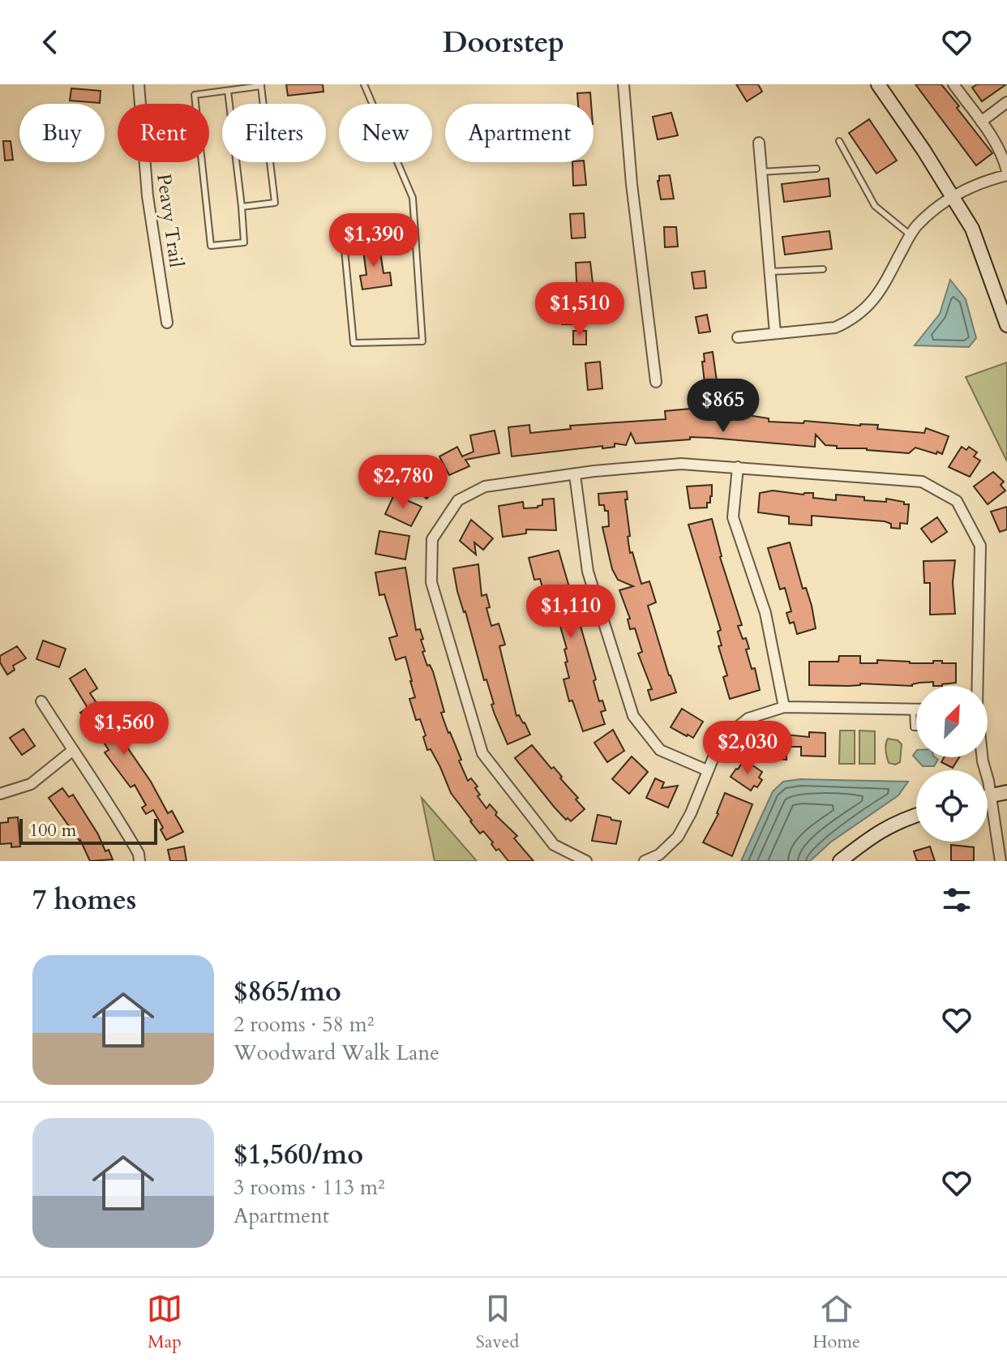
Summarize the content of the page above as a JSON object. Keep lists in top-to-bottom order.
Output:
{
  "streets": {
    "street": ["Peavy Trail"]
  },
  "scale_bar": "100 m",
  "north": "top right",
  "page": {
    "header": "Doorstep",
    "chip": [
      "Buy",
      "Rent",
      "Filters",
      "New",
      "Apartment"
    ],
    "price": [
      "$1,390",
      "$1,510",
      "$865",
      "$2,780",
      "$1,110",
      "$1,560",
      "$2,030"
    ],
    "scale": "100 m",
    "heading": "7 homes",
    "list": [
      {
        "name": "$865/mo",
        "note": "2 rooms · 58 m² · Woodward Walk Lane"
      },
      {
        "name": "$1,560/mo",
        "note": "3 rooms · 113 m² · Apartment"
      }
    ],
    "tabs": ["Map", "Saved", "Home"]
  }
}
